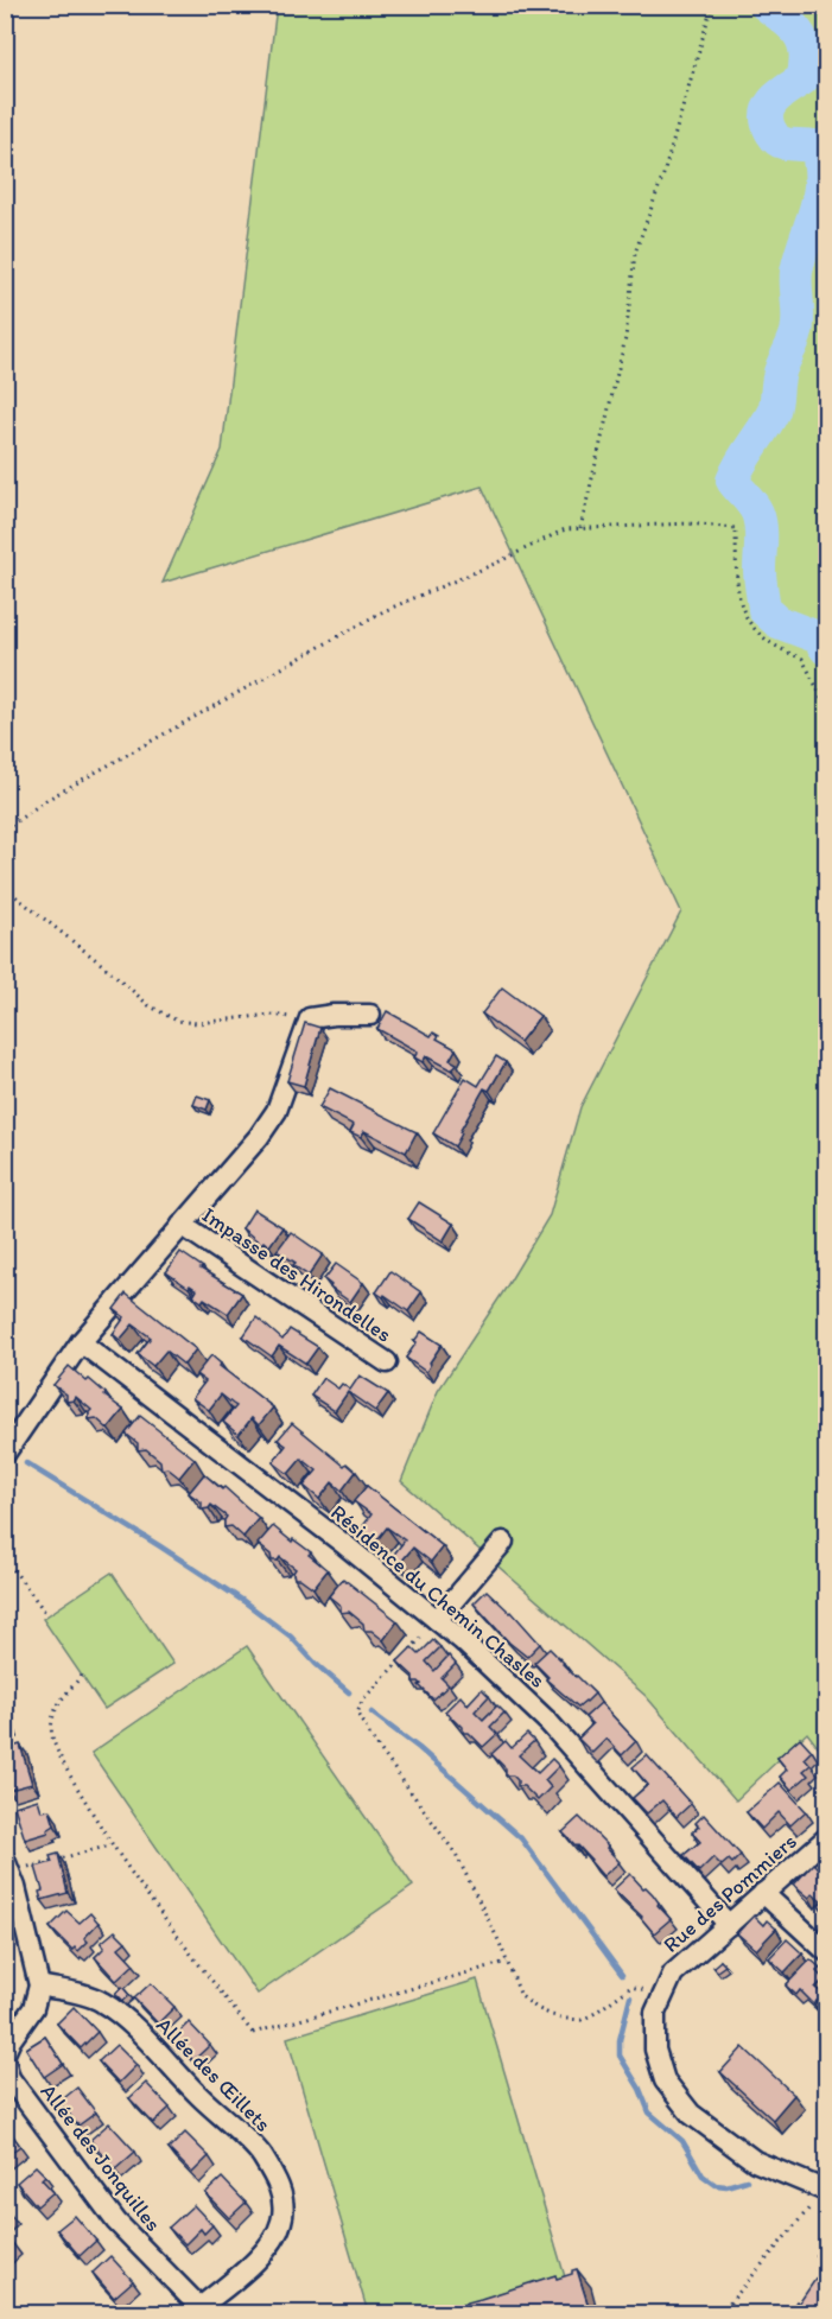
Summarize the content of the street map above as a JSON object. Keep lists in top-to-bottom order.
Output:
{
  "streets": {
    "street": [
      "Impasse des Hirondelles",
      "Résidence du Chemin Chasles",
      "Rue des Pommiers",
      "Allée des Œillets",
      "Allée des Jonquilles"
    ]
  },
  "crossings": [
    ["Résidence du Chemin Chasles", "Rue des Pommiers"],
    ["Allée des Œillets", "Allée des Jonquilles"]
  ]
}
